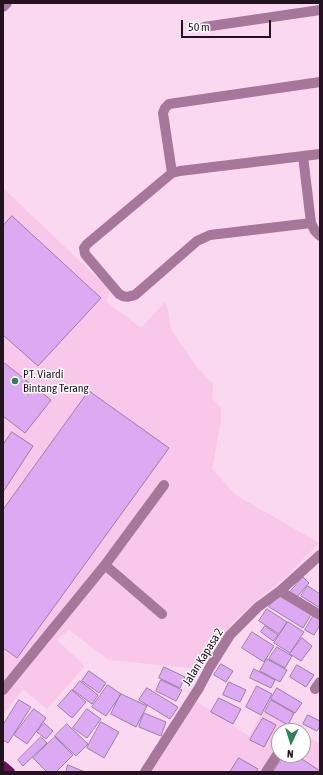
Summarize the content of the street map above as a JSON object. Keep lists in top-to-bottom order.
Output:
{
  "streets": {
    "street": ["Jalan Kapasa 2"]
  },
  "places": ["PT. Viardi Bintang Terang"],
  "scale_bar": "50 m",
  "north": "bottom"
}
